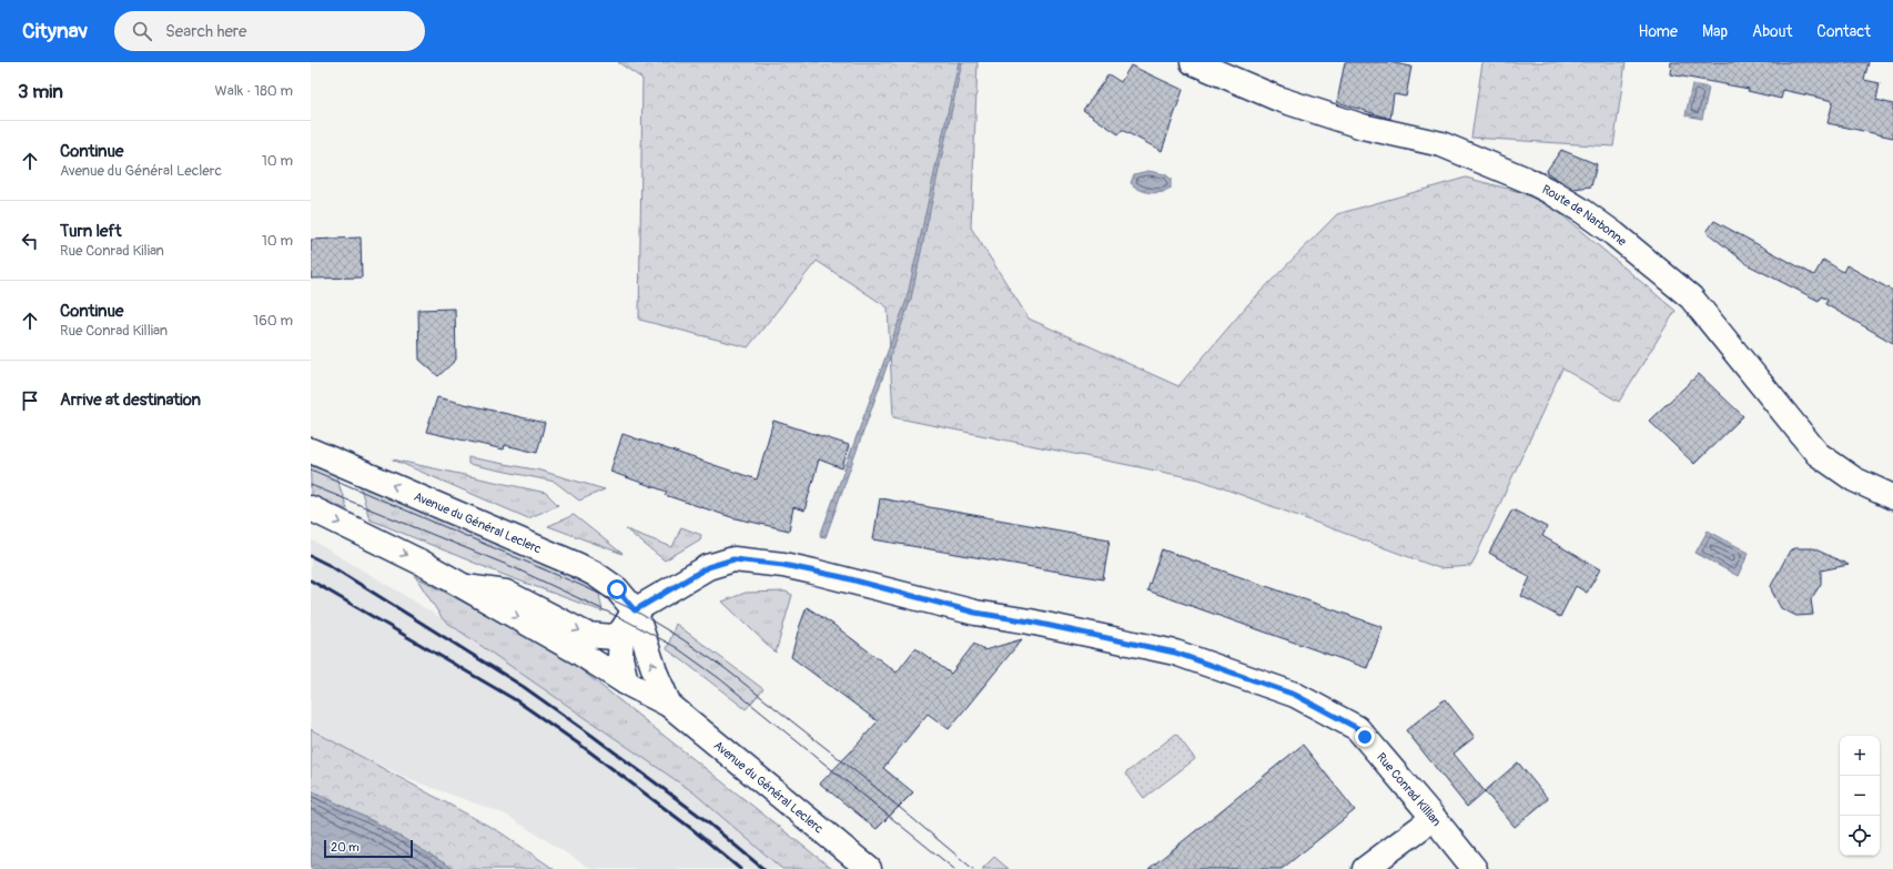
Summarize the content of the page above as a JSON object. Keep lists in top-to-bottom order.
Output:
{
  "streets": {
    "street": ["Route de Narbonne", "Avenue du Général Leclerc", "Rue Conrad Killian"]
  },
  "crossings": [
    ["Avenue du Général Leclerc", "Rue Conrad Killian"]
  ],
  "scale_bar": "20 m",
  "page": {
    "header": "Citynav",
    "search": "Search here",
    "nav": [
      "Home",
      "Map",
      "About",
      "Contact"
    ],
    "heading": ["3 min", "Walk · 180 m"],
    "list": [
      ["Continue", "Avenue du Général Leclerc", "10 m"],
      ["Turn left", "Rue Conrad Kilian", "10 m"],
      ["Continue", "Rue Conrad Killian", "160 m"],
      "Arrive at destination"
    ],
    "map_buttons": ["+", "−"],
    "scale": "20 m"
  }
}
